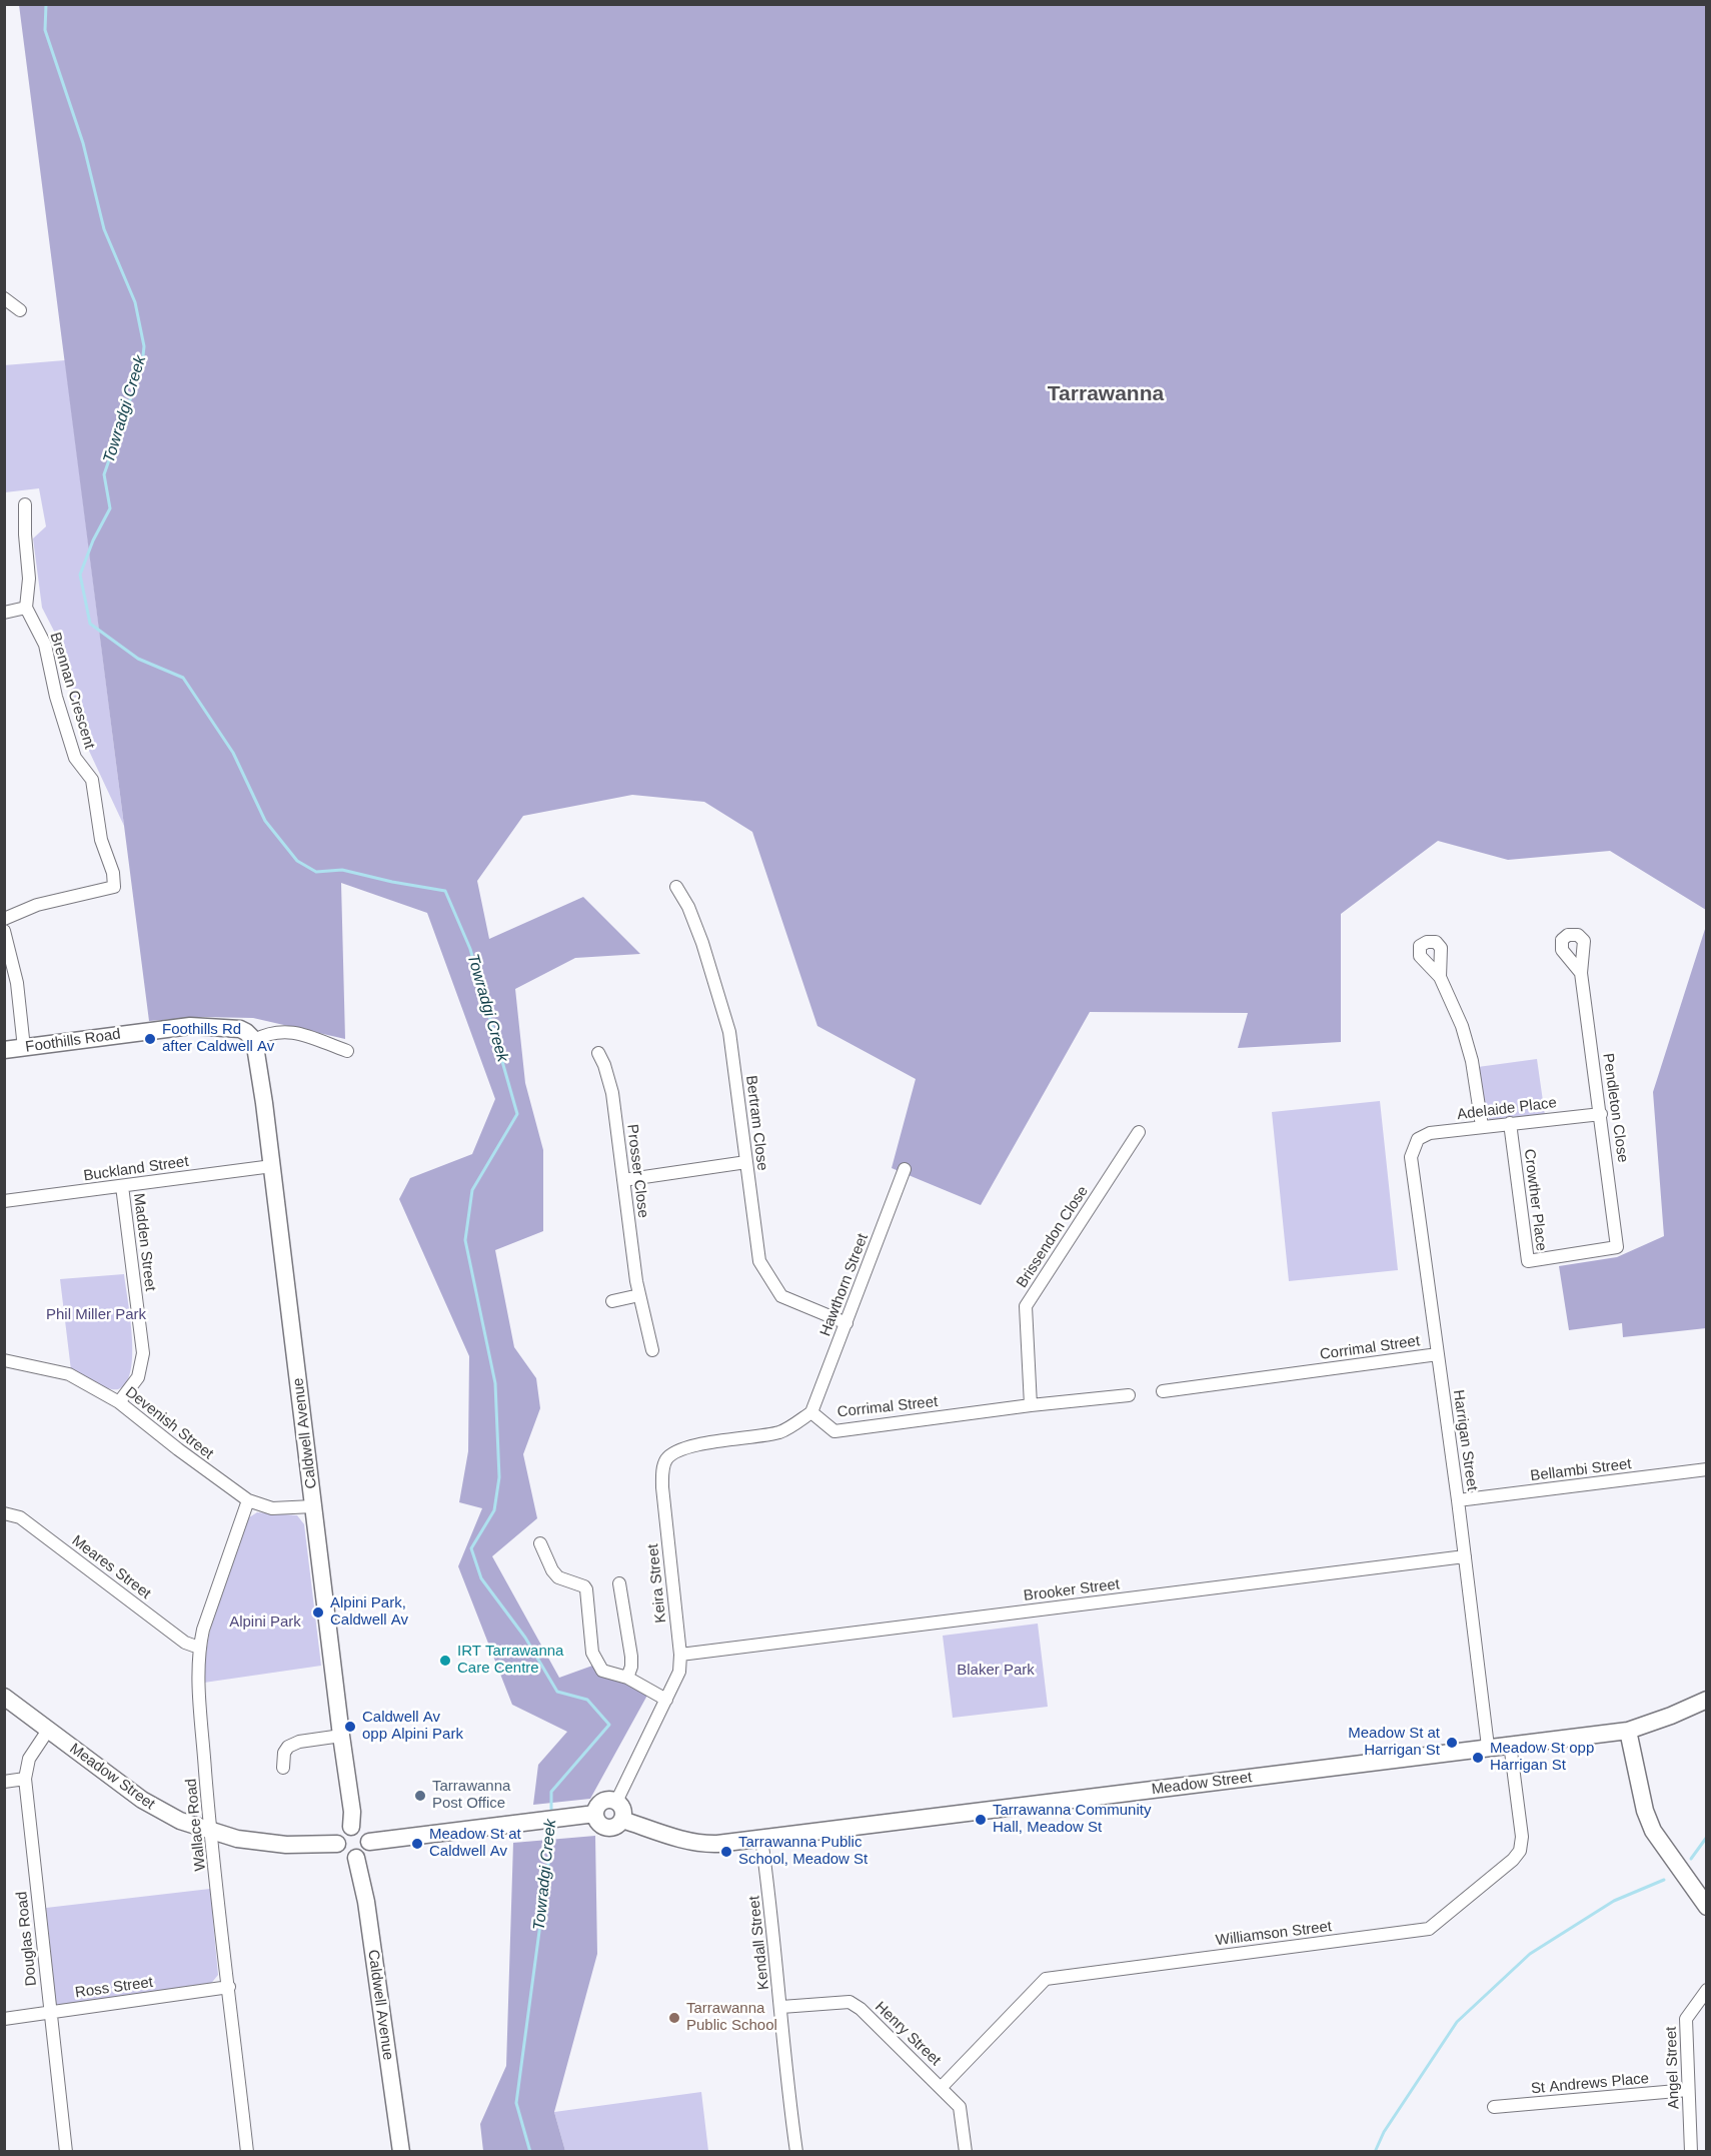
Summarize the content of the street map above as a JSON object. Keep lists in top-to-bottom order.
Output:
{
  "streets": {
    "main road": ["Foothills Road", "Caldwell Avenue", "Meadow Street"],
    "street": [
      "Brennan Crescent",
      "Pendleton Close",
      "Adelaide Place",
      "Bertram Close",
      "Buckland Street",
      "Prosser Close",
      "Crowther Place",
      "Brissendon Close",
      "Madden Street",
      "Hawthorn Street",
      "Corrimal Street",
      "Devenish Street",
      "Harrigan Street",
      "Bellambi Street",
      "Meares Street",
      "Keira Street",
      "Brooker Street",
      "Wallace Road",
      "Williamson Street",
      "Douglas Road",
      "Kendall Street",
      "Ross Street",
      "Henry Street",
      "Angel Street",
      "St Andrews Place"
    ]
  },
  "crossings": [
    ["Foothills Road", "Caldwell Avenue"],
    ["Pendleton Close", "Adelaide Place"],
    ["Pendleton Close", "Crowther Place"],
    ["Adelaide Place", "Crowther Place"],
    ["Adelaide Place", "Harrigan Street"],
    ["Bertram Close", "Hawthorn Street"],
    ["Buckland Street", "Madden Street"],
    ["Buckland Street", "Caldwell Avenue"],
    ["Brissendon Close", "Corrimal Street"],
    ["Madden Street", "Devenish Street"],
    ["Hawthorn Street", "Corrimal Street"],
    ["Hawthorn Street", "Keira Street"],
    ["Corrimal Street", "Harrigan Street"],
    ["Corrimal Street", "Keira Street"],
    ["Devenish Street", "Caldwell Avenue"],
    ["Devenish Street", "Wallace Road"],
    ["Caldwell Avenue", "Meadow Street"],
    ["Harrigan Street", "Bellambi Street"],
    ["Harrigan Street", "Brooker Street"],
    ["Harrigan Street", "Meadow Street"],
    ["Meares Street", "Wallace Road"],
    ["Keira Street", "Brooker Street"],
    ["Keira Street", "Meadow Street"],
    ["Meadow Street", "Wallace Road"],
    ["Meadow Street", "Williamson Street"],
    ["Meadow Street", "Douglas Road"],
    ["Meadow Street", "Kendall Street"],
    ["Wallace Road", "Ross Street"],
    ["Williamson Street", "Henry Street"],
    ["Douglas Road", "Ross Street"],
    ["Kendall Street", "Henry Street"],
    ["Angel Street", "St Andrews Place"]
  ],
  "districts": ["Tarrawanna"],
  "water": ["Towradgi Creek"],
  "parks": ["Phil Miller Park", "Alpini Park", "Blaker Park"],
  "places": [
    "Foothills Rd after Caldwell Av",
    "Alpini Park, Caldwell Av",
    "IRT Tarrawanna Care Centre",
    "Caldwell Av opp Alpini Park",
    "Meadow St at Harrigan St",
    "Meadow St opp Harrigan St",
    "Tarrawanna Post Office",
    "Tarrawanna Community Hall, Meadow St",
    "Meadow St at Caldwell Av",
    "Tarrawanna Public School, Meadow St",
    "Tarrawanna Public School"
  ]
}
